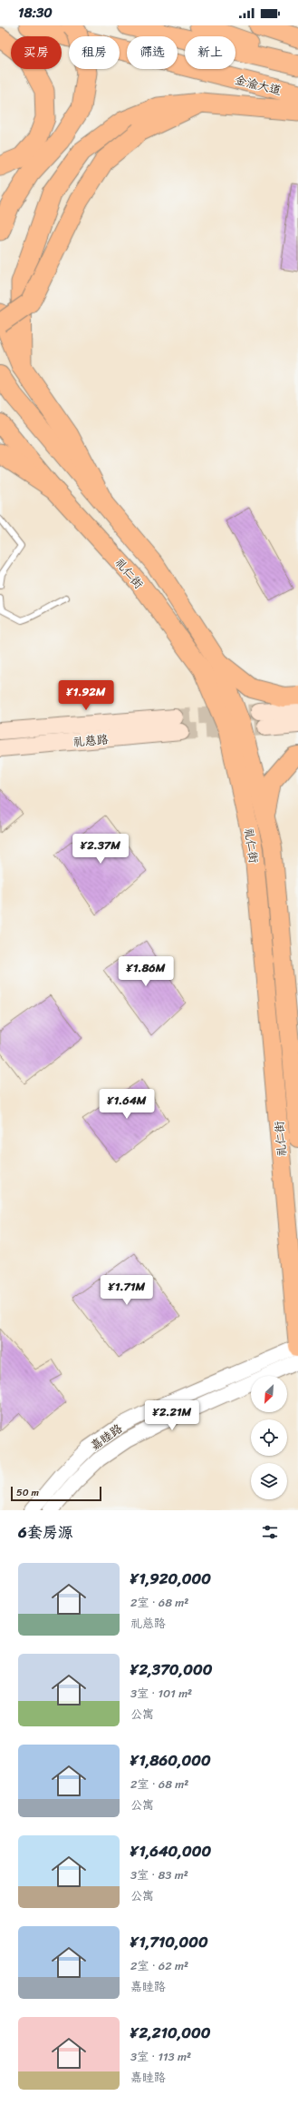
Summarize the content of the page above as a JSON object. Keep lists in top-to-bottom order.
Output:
{
  "streets": {
    "highway": ["金渝大道"],
    "main road": ["礼仁街", "礼慈路"],
    "street": ["嘉睦路"]
  },
  "crossings": [
    ["礼仁街", "嘉睦路"]
  ],
  "scale_bar": "50 m",
  "north": "bottom left",
  "page": {
    "status": "18:30",
    "chip": [
      "买房",
      "租房",
      "筛选",
      "新上"
    ],
    "price": [
      "¥1.92M",
      "¥2.37M",
      "¥1.86M",
      "¥1.64M",
      "¥1.71M",
      "¥2.21M"
    ],
    "scale": "50 m",
    "heading": "6套房源",
    "list": [
      {
        "name": "¥1,920,000",
        "note": "2室 · 68 m² · 礼慈路"
      },
      {
        "name": "¥2,370,000",
        "note": "3室 · 101 m² · 公寓"
      },
      {
        "name": "¥1,860,000",
        "note": "2室 · 68 m² · 公寓"
      },
      {
        "name": "¥1,640,000",
        "note": "3室 · 83 m² · 公寓"
      },
      {
        "name": "¥1,710,000",
        "note": "2室 · 62 m² · 嘉睦路"
      },
      {
        "name": "¥2,210,000",
        "note": "3室 · 113 m² · 嘉睦路"
      }
    ]
  }
}
